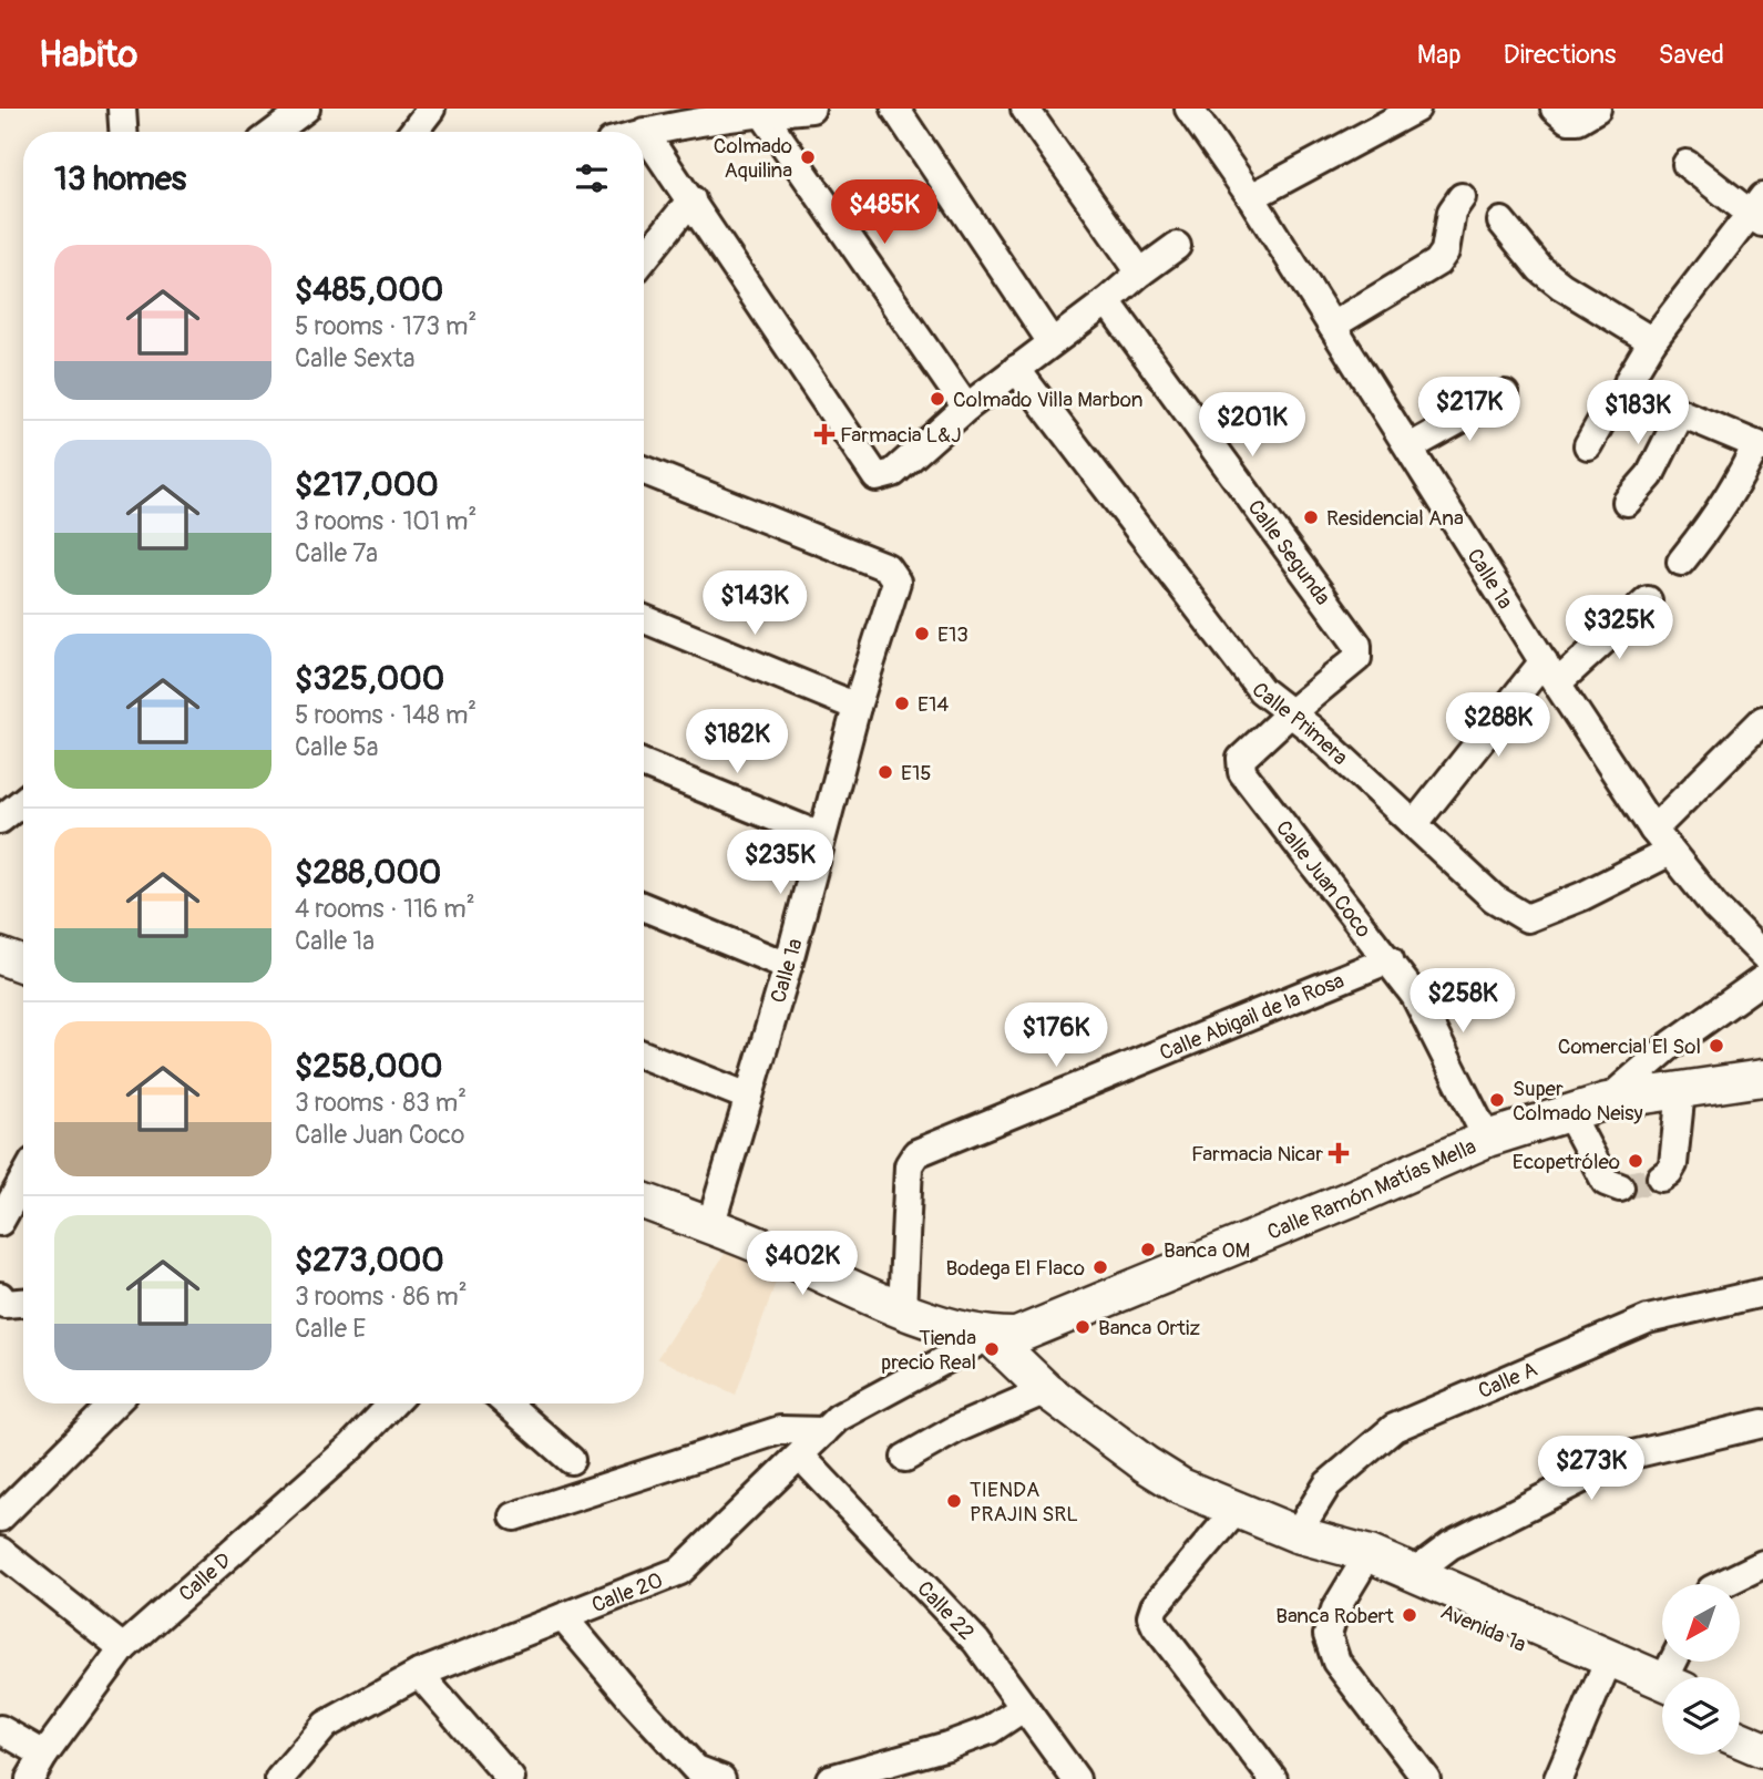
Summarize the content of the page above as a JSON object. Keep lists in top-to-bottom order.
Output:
{
  "streets": {
    "main road": ["Calle Ramón Matías Mella", "Avenida 1a"],
    "street": [
      "Calle Segunda",
      "Calle 1a",
      "Calle Primera",
      "Calle Juan Coco",
      "Calle Abigail de la Rosa",
      "Calle A",
      "Calle D",
      "Calle 20",
      "Calle 22"
    ]
  },
  "crossings": [
    ["Calle Segunda", "Calle Primera"],
    ["Calle Segunda", "Calle Juan Coco"],
    ["Calle 1a", "Calle Primera"],
    ["Calle Primera", "Calle Juan Coco"],
    ["Calle Juan Coco", "Calle Abigail de la Rosa"],
    ["Calle Juan Coco", "Calle Ramón Matías Mella"],
    ["Calle Ramón Matías Mella", "Calle 20"],
    ["Calle Ramón Matías Mella", "Avenida 1a"],
    ["Calle A", "Avenida 1a"],
    ["Calle 20", "Calle 22"],
    ["Calle 20", "Avenida 1a"]
  ],
  "places": {
    "other": [
      "Colmado Aquilina",
      "Colmado Villa Marbon",
      "Residencial Ana",
      "E13",
      "E14",
      "E15",
      "Comercial El Sol",
      "Super Colmado Neisy",
      "Ecopetróleo",
      "Banca OM",
      "Bodega El Flaco",
      "Banca Ortiz",
      "Tienda precio Real",
      "TIENDA PRAJIN SRL",
      "Banca Robert"
    ],
    "health": ["Farmacia L&J", "Farmacia Nicar"]
  },
  "north": "bottom left",
  "page": {
    "header": "Habito",
    "nav": ["Map", "Directions", "Saved"],
    "heading": "13 homes",
    "price": [
      "$485K",
      "$217K",
      "$183K",
      "$201K",
      "$143K",
      "$325K",
      "$288K",
      "$182K",
      "$235K",
      "$258K",
      "$176K",
      "$402K",
      "$273K"
    ],
    "list": [
      {
        "name": "$485,000",
        "note": "5 rooms · 173 m² · Calle Sexta"
      },
      {
        "name": "$217,000",
        "note": "3 rooms · 101 m² · Calle 7a"
      },
      {
        "name": "$325,000",
        "note": "5 rooms · 148 m² · Calle 5a"
      },
      {
        "name": "$288,000",
        "note": "4 rooms · 116 m² · Calle 1a"
      },
      {
        "name": "$258,000",
        "note": "3 rooms · 83 m² · Calle Juan Coco"
      },
      {
        "name": "$273,000",
        "note": "3 rooms · 86 m² · Calle E"
      }
    ]
  }
}
